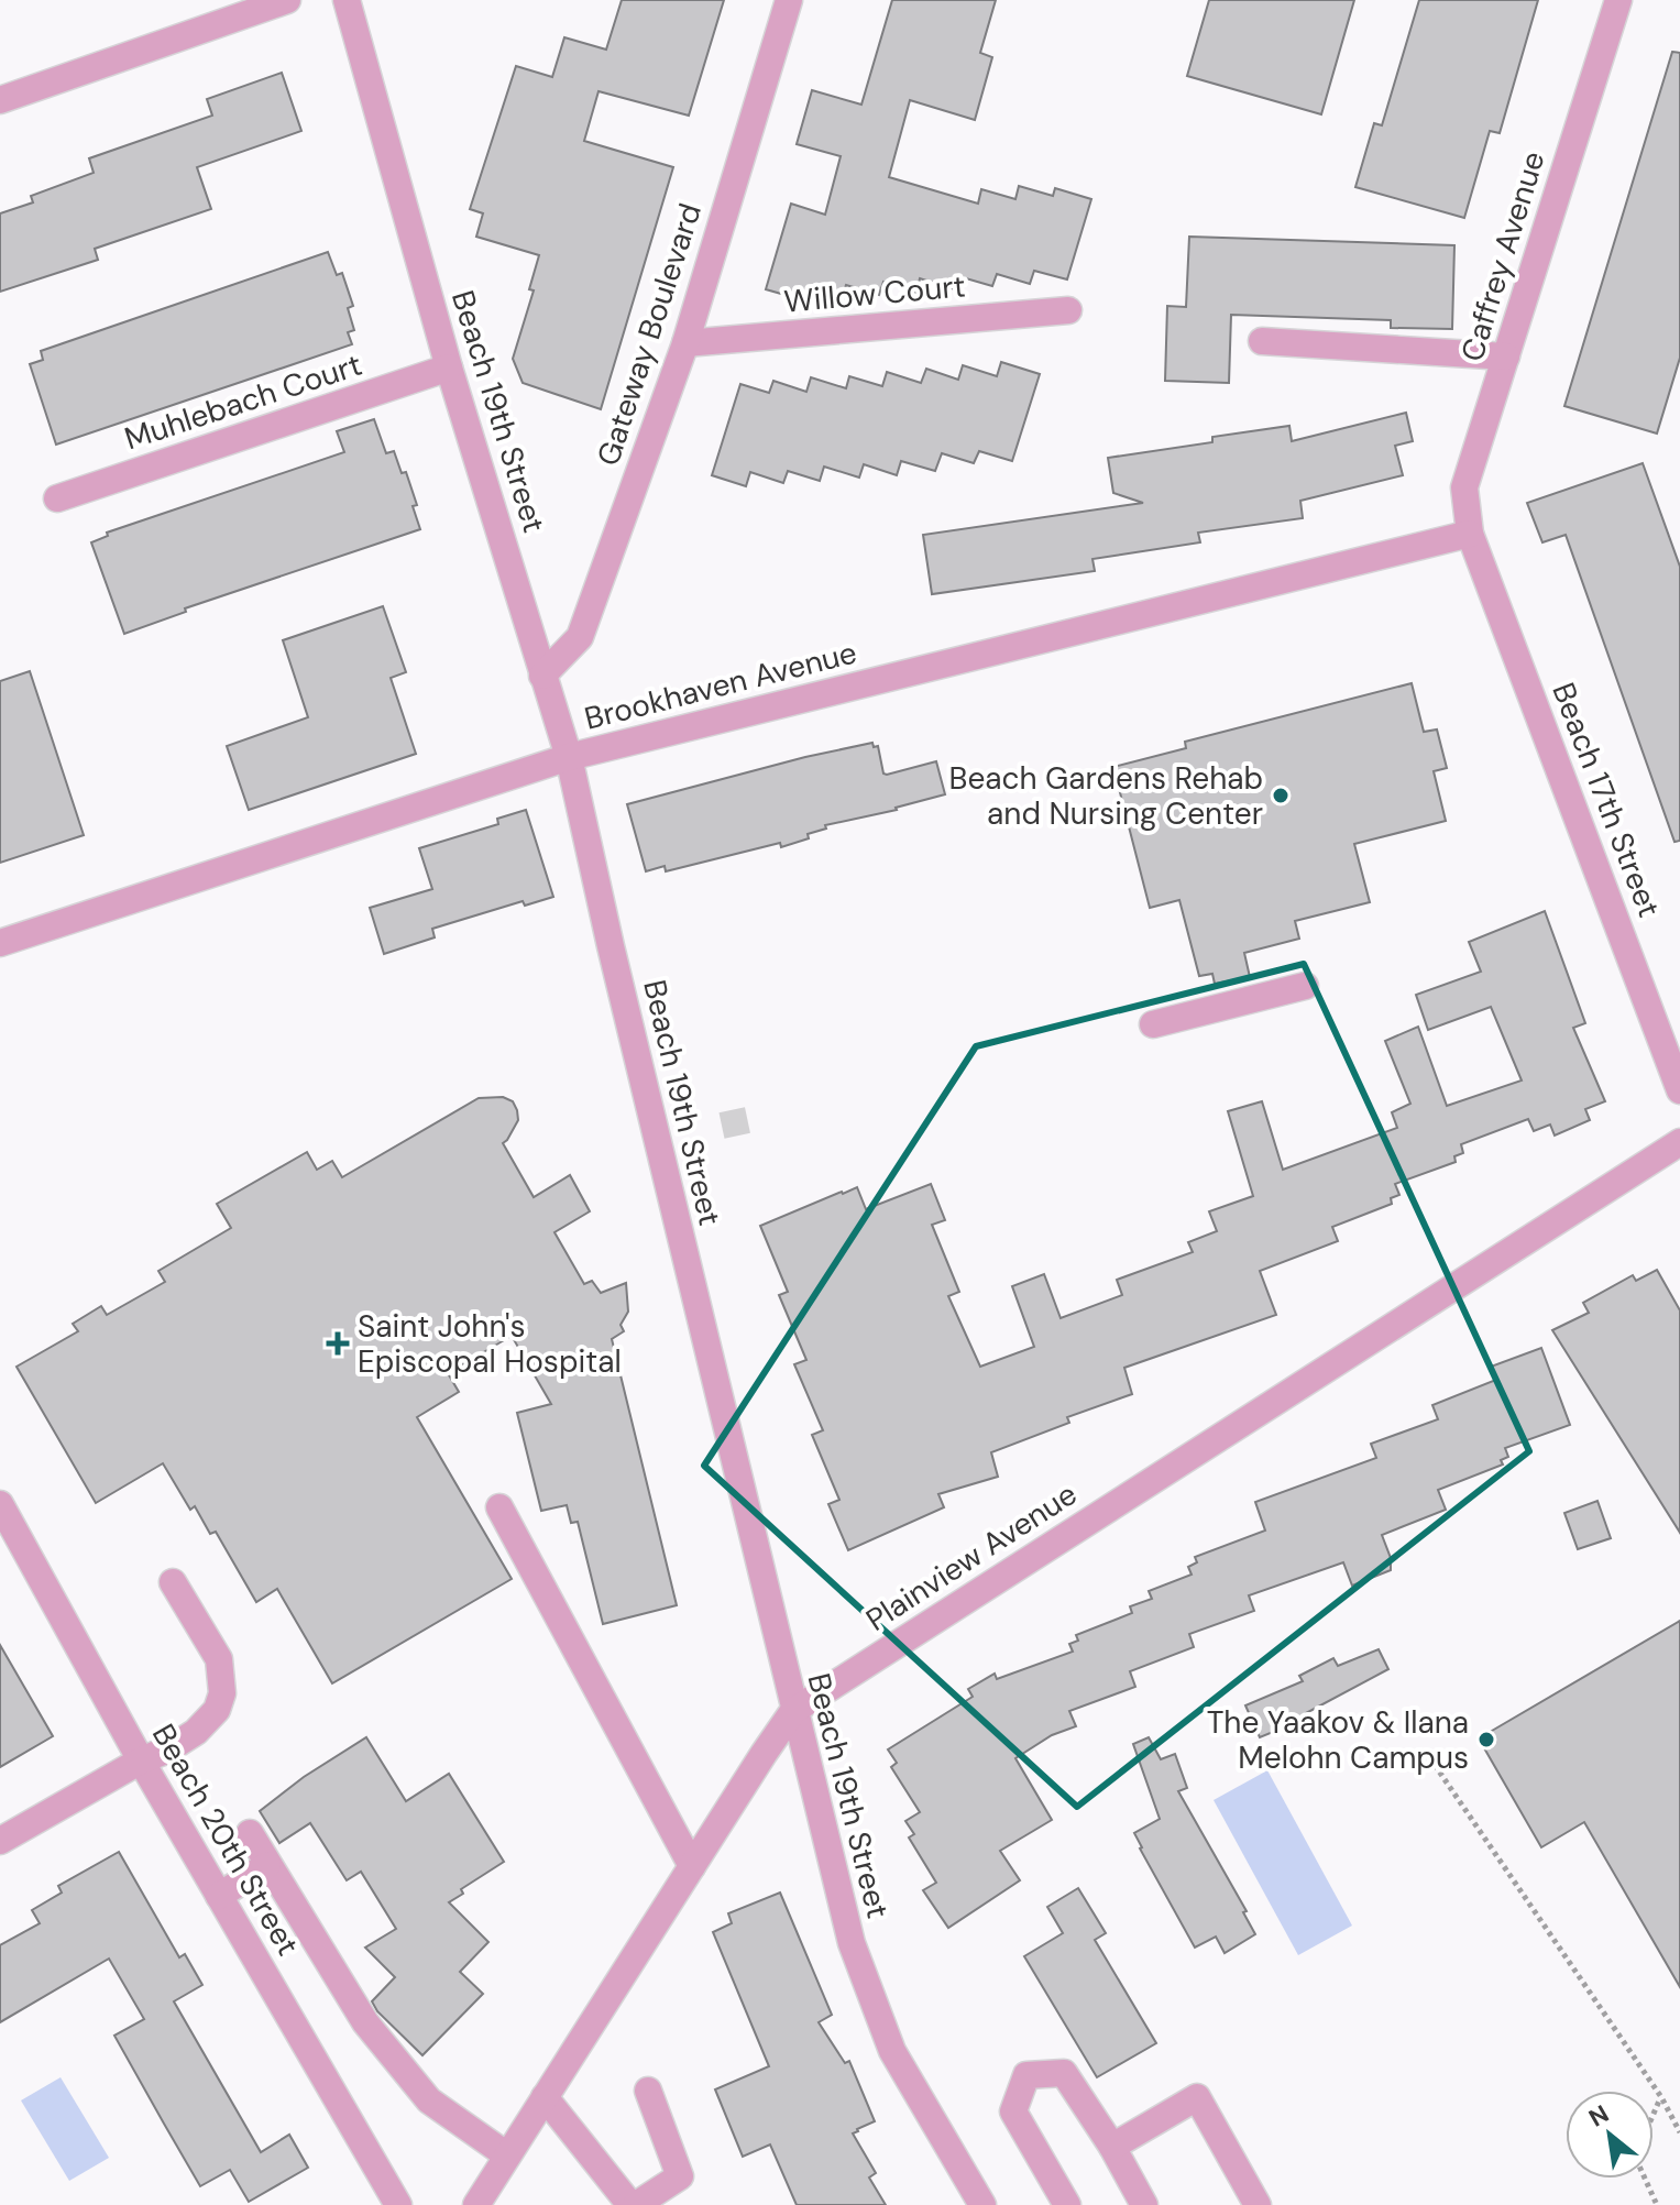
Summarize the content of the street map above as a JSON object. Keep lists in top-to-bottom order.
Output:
{
  "streets": {
    "street": [
      "Caffrey Avenue",
      "Willow Court",
      "Gateway Boulevard",
      "Muhlebach Court",
      "Beach 19th Street",
      "Brookhaven Avenue",
      "Beach 17th Street",
      "Plainview Avenue",
      "Beach 20th Street"
    ]
  },
  "crossings": [
    ["Caffrey Avenue", "Brookhaven Avenue"],
    ["Caffrey Avenue", "Beach 17th Street"],
    ["Willow Court", "Gateway Boulevard"],
    ["Gateway Boulevard", "Beach 19th Street"],
    ["Muhlebach Court", "Beach 19th Street"],
    ["Beach 19th Street", "Brookhaven Avenue"],
    ["Beach 19th Street", "Plainview Avenue"],
    ["Brookhaven Avenue", "Beach 17th Street"]
  ],
  "places": {
    "other": ["Beach Gardens Rehab and Nursing Center", "The Yaakov & Ilana Melohn Campus"],
    "health": ["Saint John's Episcopal Hospital"]
  },
  "north": "top left"
}
